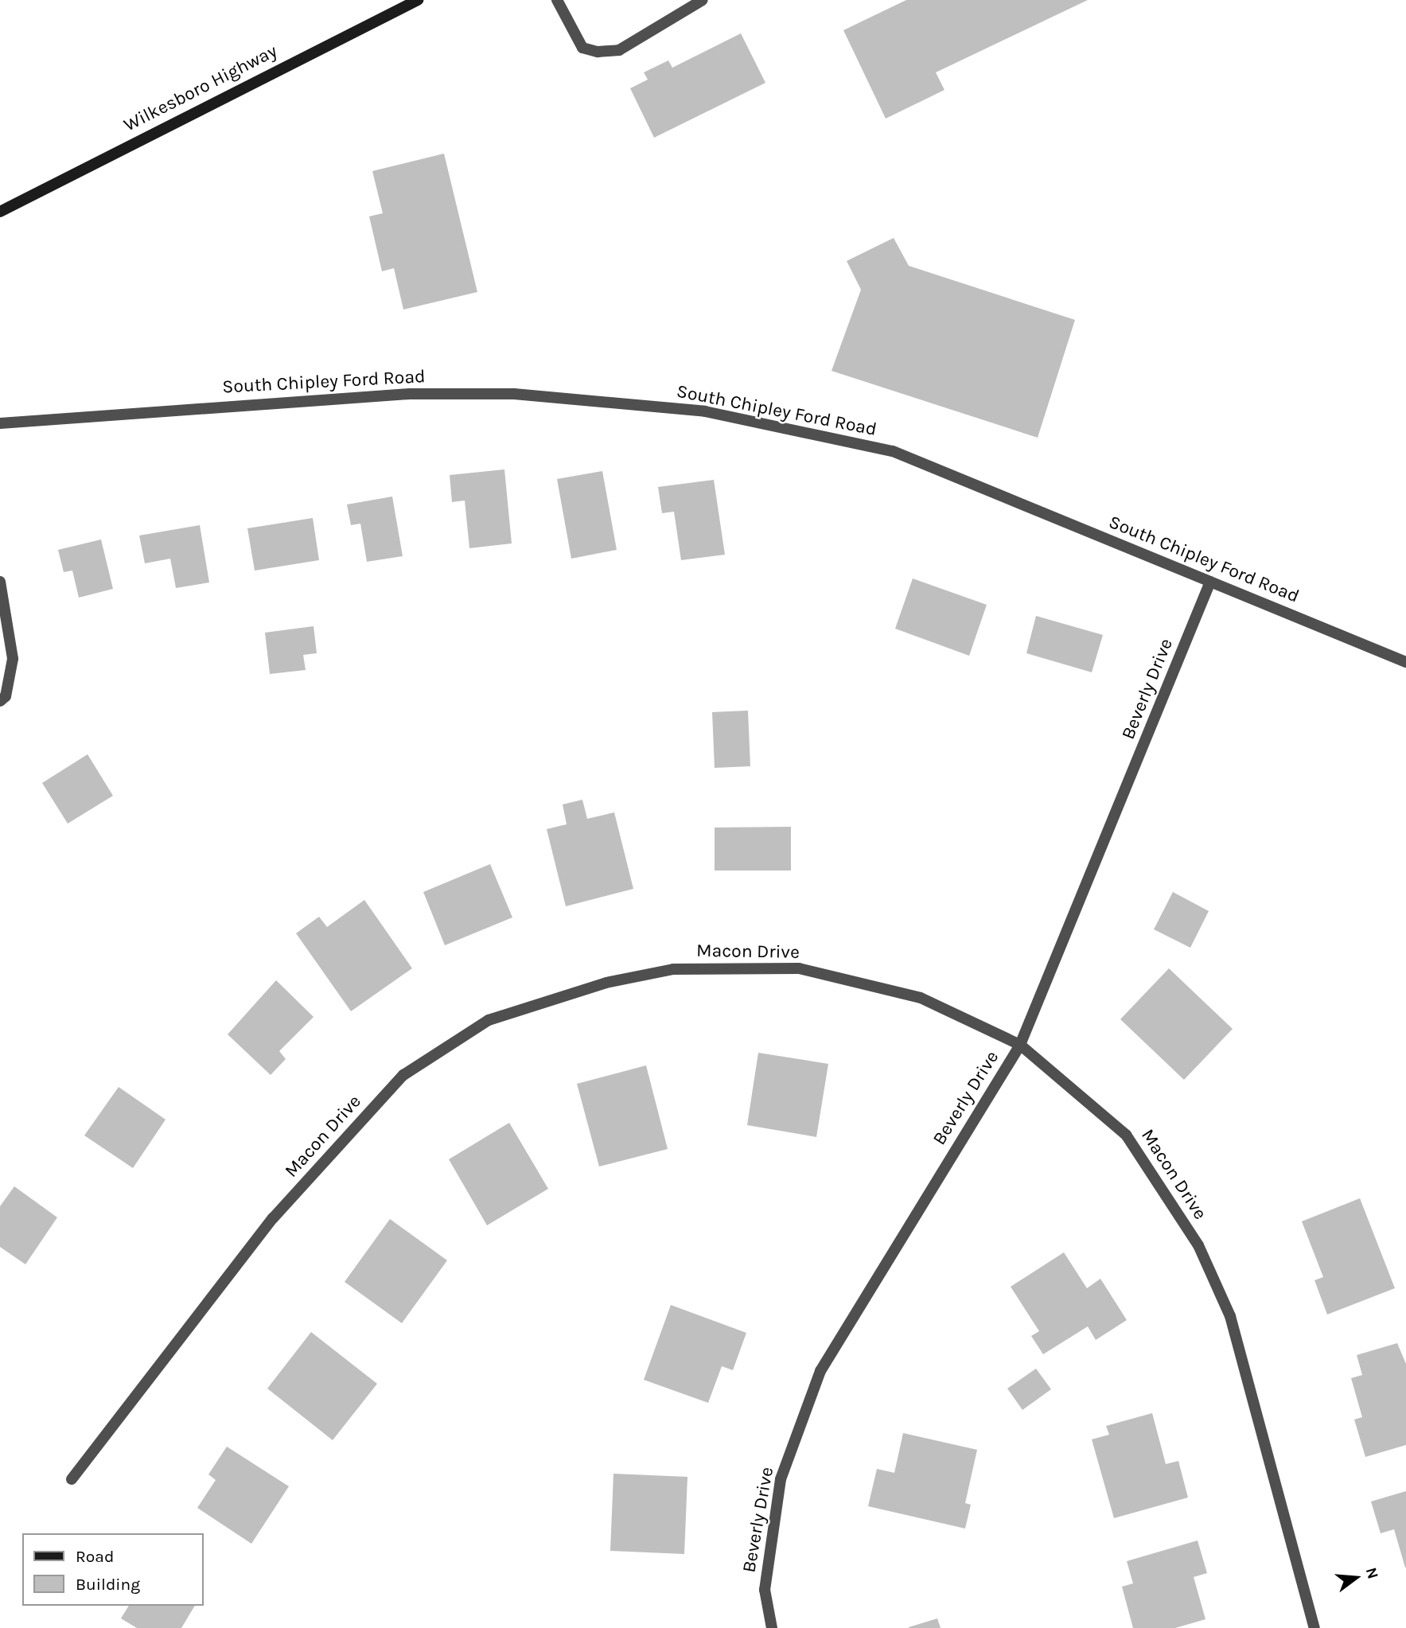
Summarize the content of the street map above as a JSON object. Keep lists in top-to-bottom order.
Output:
{
  "streets": {
    "main road": ["Wilkesboro Highway"],
    "street": ["South Chipley Ford Road", "Beverly Drive", "Macon Drive"]
  },
  "crossings": [
    ["South Chipley Ford Road", "Beverly Drive"],
    ["Beverly Drive", "Macon Drive"]
  ],
  "legend": ["Road", "Building"],
  "north": "right"
}
